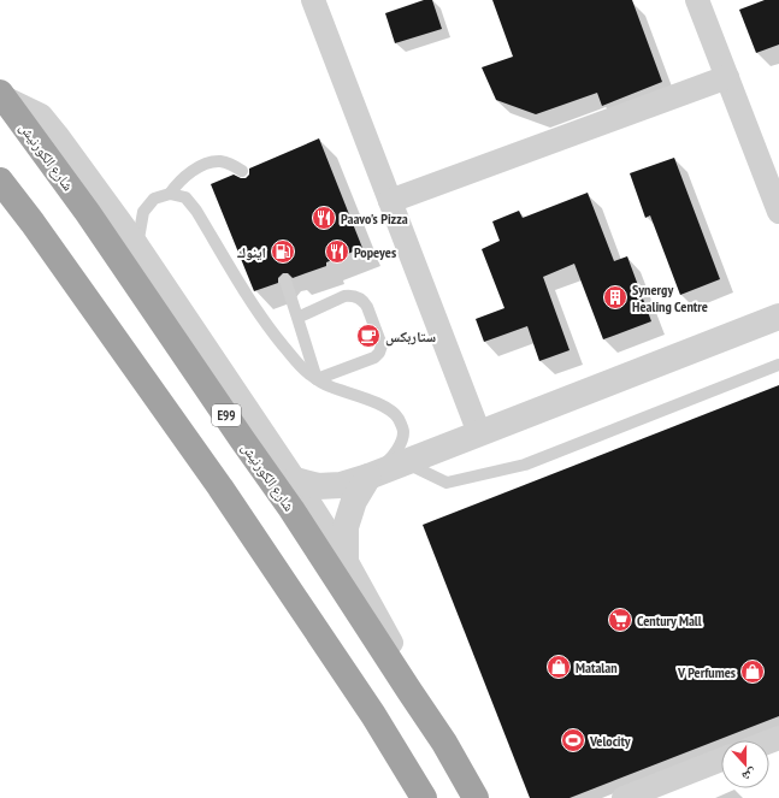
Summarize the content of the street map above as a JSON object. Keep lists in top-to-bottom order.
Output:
{
  "streets": {
    "highway": ["شارع الكورنيش", "E99"]
  },
  "places": {
    "restaurant": ["Paavo's Pizza", "Popeyes"],
    "fuel station": ["اينوك"],
    "building": ["Synergy Healing Centre"],
    "cafe": ["ستاربكس"],
    "supermarket": ["Century Mall"],
    "shop": ["Matalan", "V Perfumes"],
    "sports": ["Velocity"]
  },
  "north": "bottom"
}
